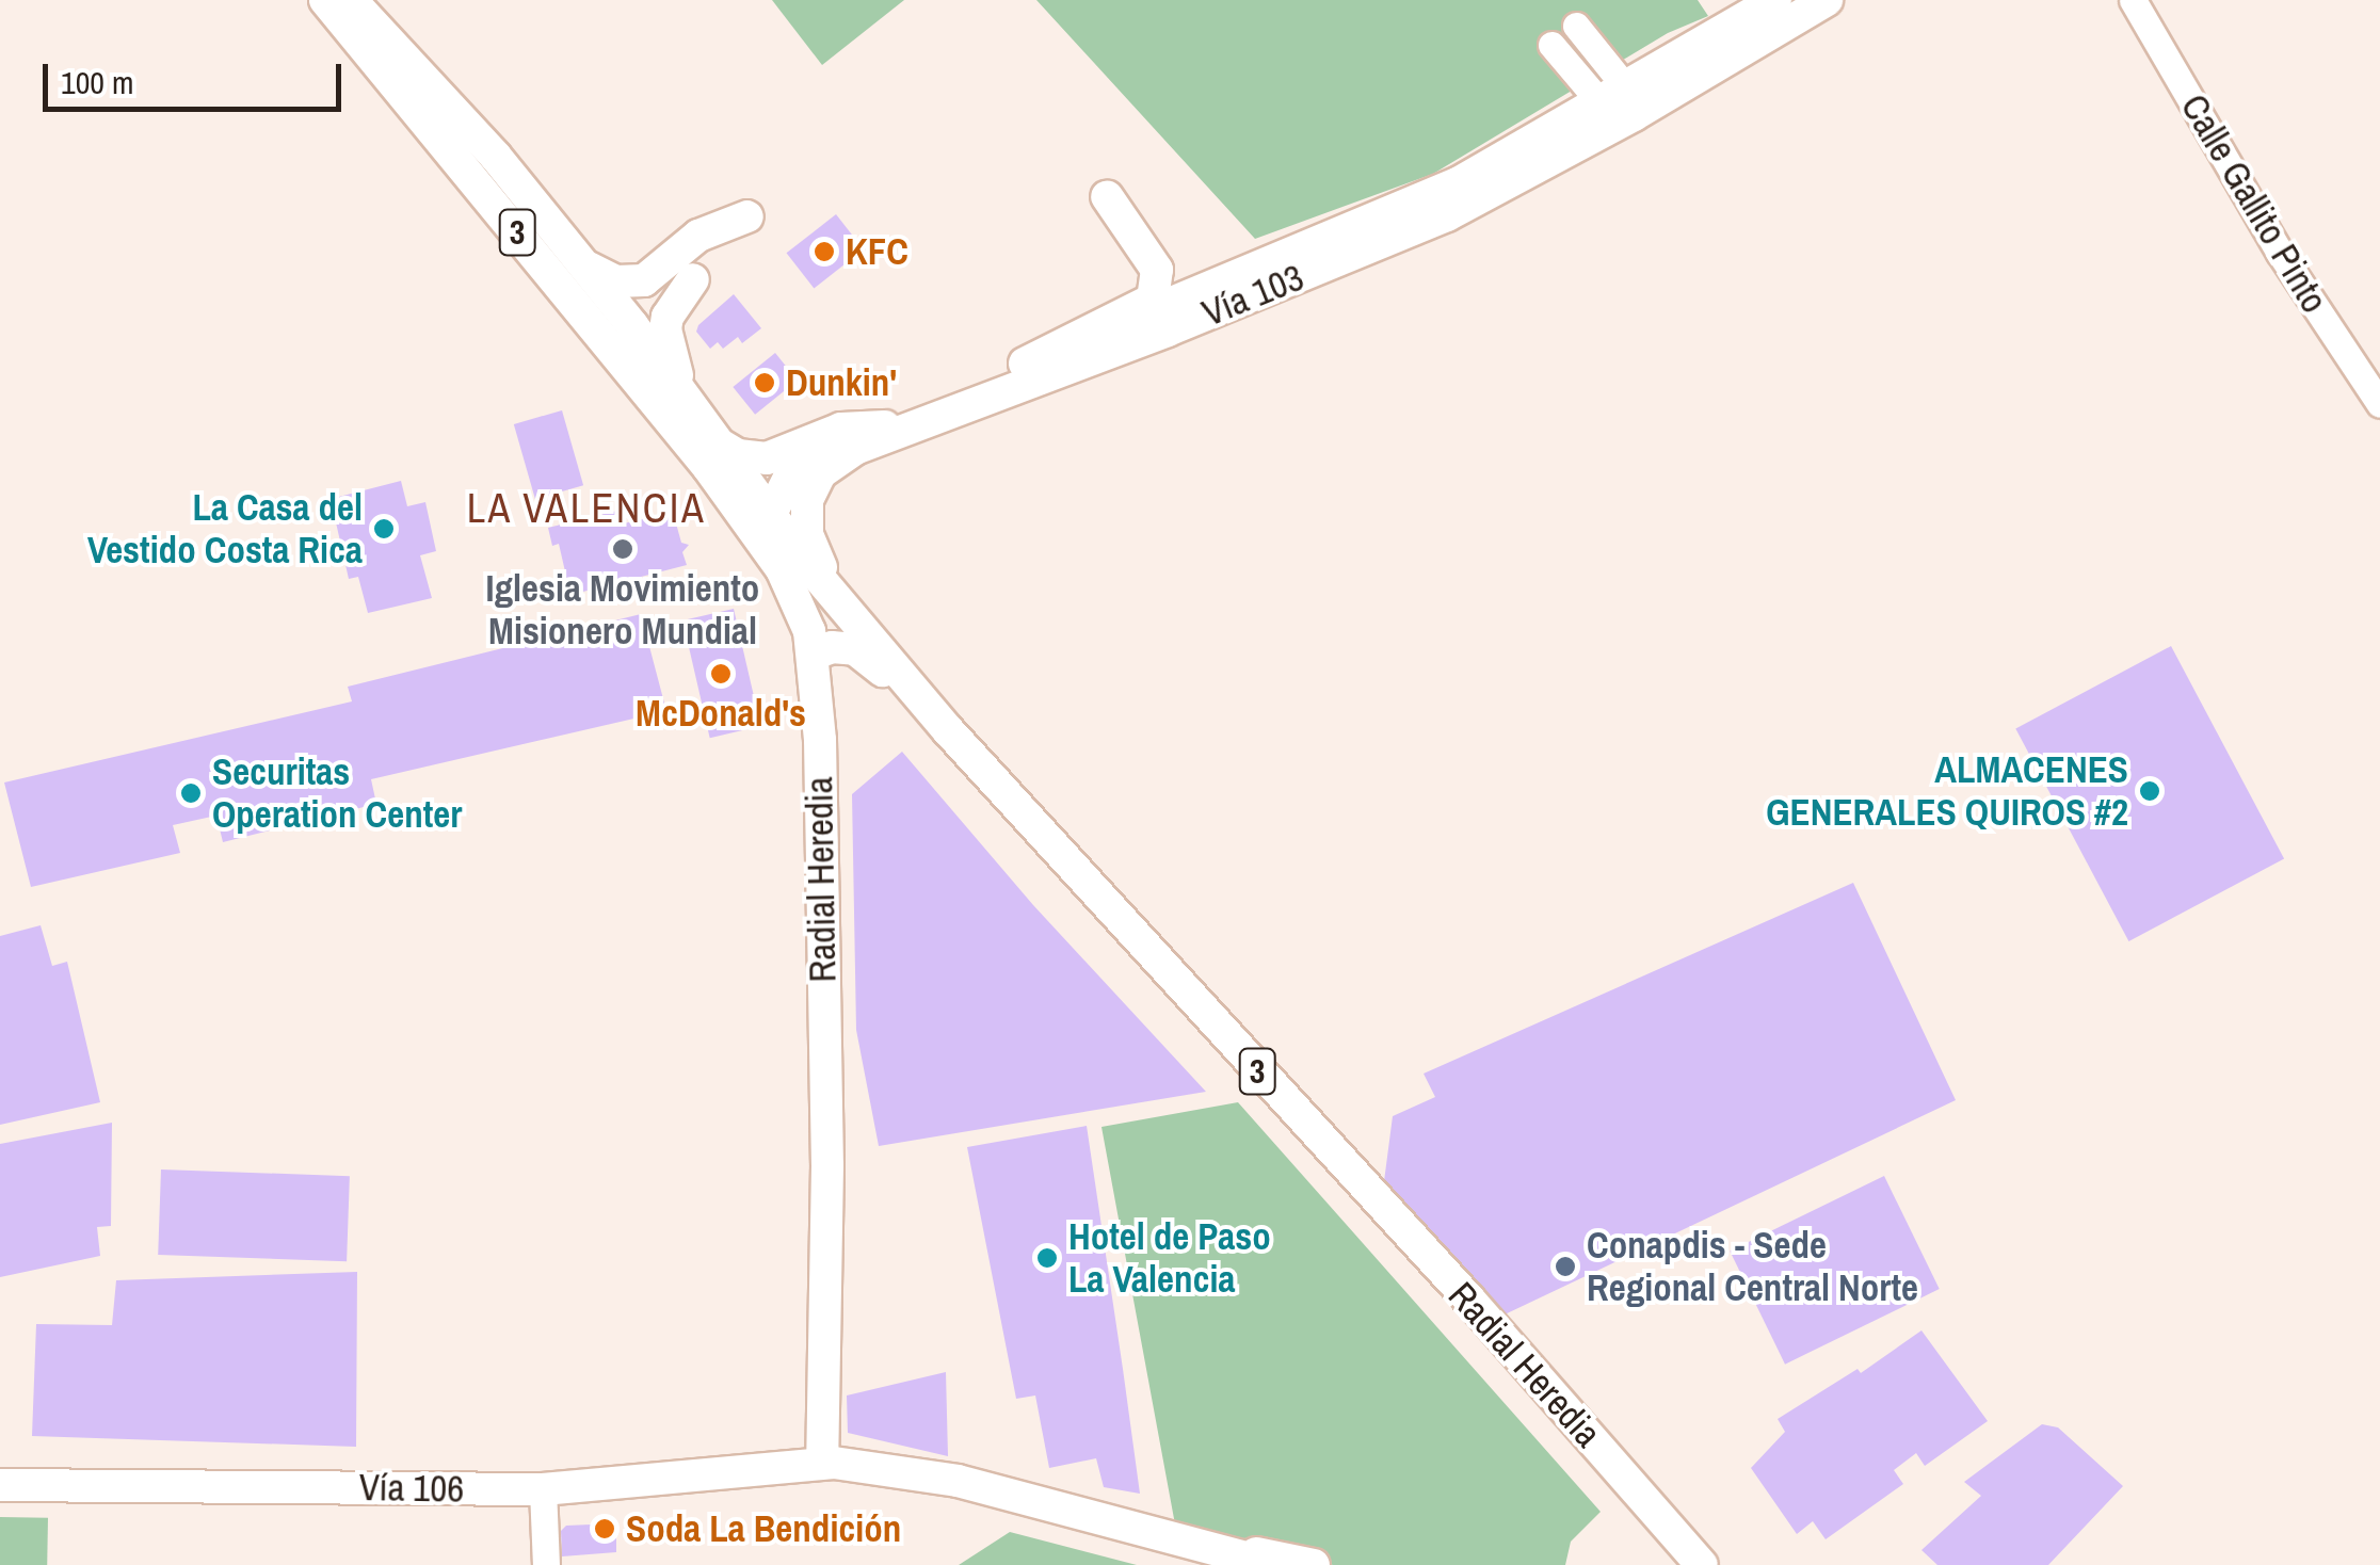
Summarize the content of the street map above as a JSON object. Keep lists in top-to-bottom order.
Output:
{
  "streets": {
    "main road": [
      "3",
      "Vía 103",
      "Radial Heredia",
      "Vía 106"
    ],
    "street": ["Calle Gallito Pinto"]
  },
  "crossings": [
    ["Vía 103", "Radial Heredia"],
    ["Radial Heredia", "Vía 106"]
  ],
  "districts": ["LA VALENCIA"],
  "places": [
    "KFC",
    "Dunkin'",
    "La Casa del Vestido Costa Rica",
    "Iglesia Movimiento Misionero Mundial",
    "McDonald's",
    "ALMACENES GENERALES QUIROS #2",
    "Securitas Operation Center",
    "Hotel de Paso La Valencia",
    "Conapdis - Sede Regional Central Norte",
    "Soda La Bendición"
  ],
  "scale_bar": "100 m"
}
